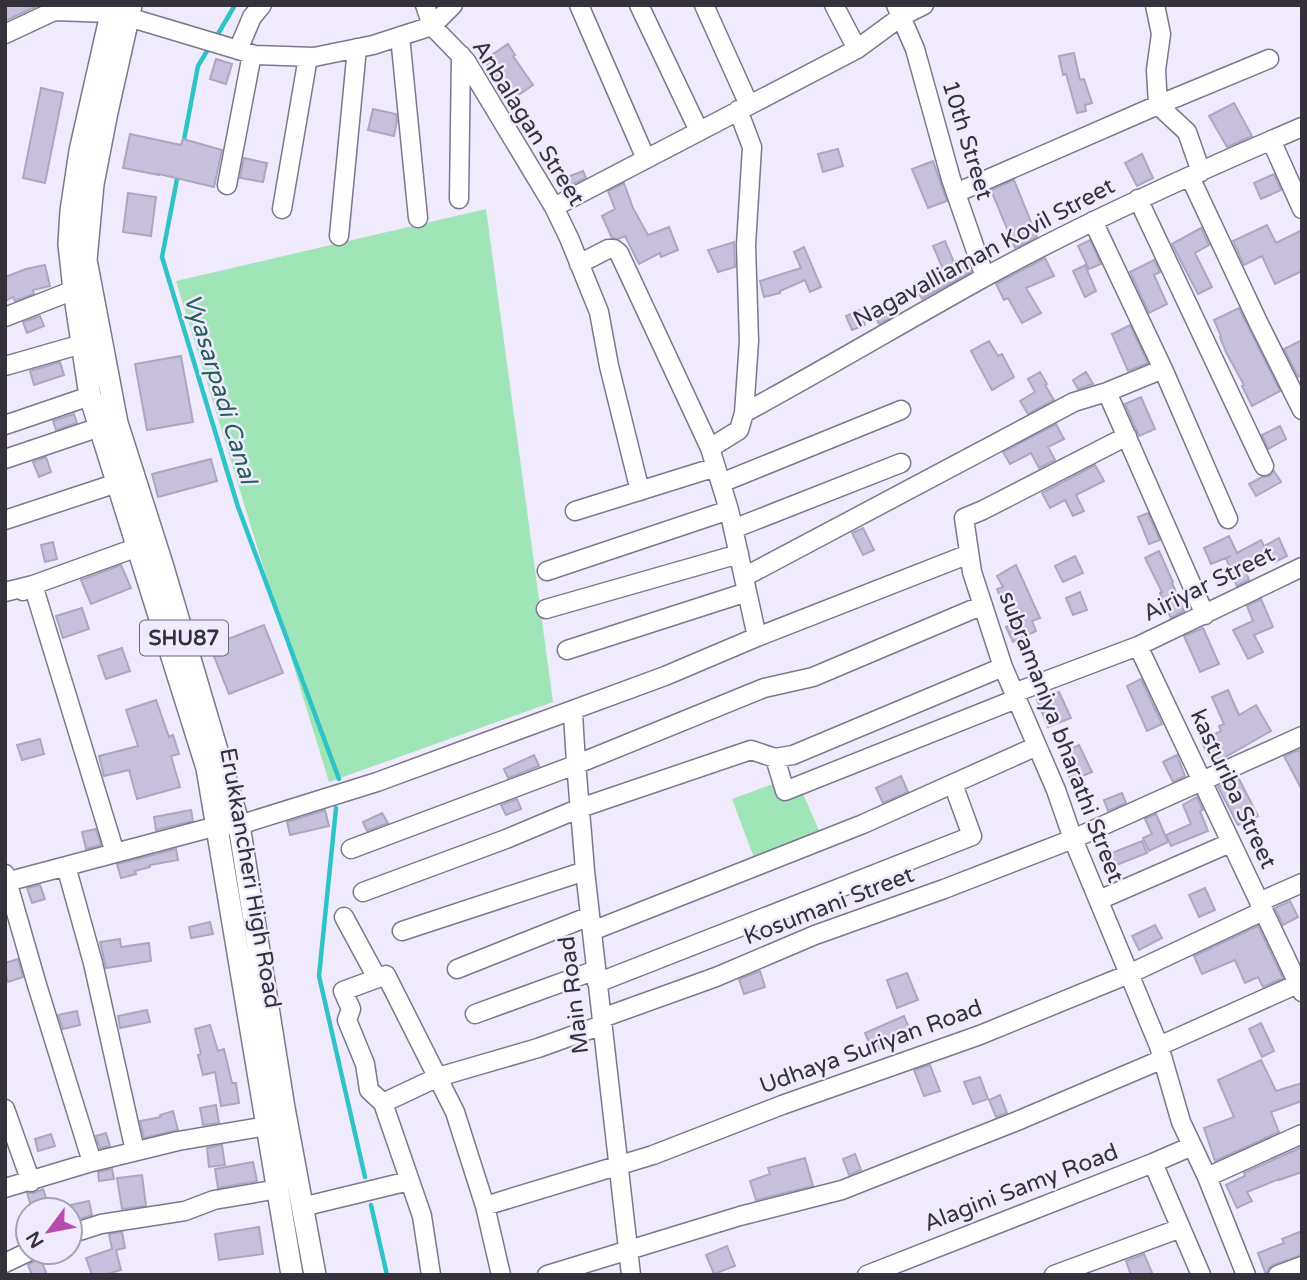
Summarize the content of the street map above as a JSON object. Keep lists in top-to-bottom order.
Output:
{
  "streets": {
    "main road": ["SHU87", "Erukkancheri High Road"],
    "street": [
      "Anbalagan Street",
      "10th Street",
      "Nagavalliaman Kovil Street",
      "Airiyar Street",
      "subramaniya bharathi Street",
      "kasturiba Street",
      "Kosumani Street",
      "Main Road",
      "Udhaya Suriyan Road",
      "Alagini Samy Road"
    ]
  },
  "crossings": [
    ["10th Street", "Nagavalliaman Kovil Street"],
    ["Airiyar Street", "subramaniya bharathi Street"],
    ["Airiyar Street", "kasturiba Street"],
    ["SHU87", "Erukkancheri High Road"],
    ["subramaniya bharathi Street", "Kosumani Street"],
    ["subramaniya bharathi Street", "Udhaya Suriyan Road"],
    ["subramaniya bharathi Street", "Alagini Samy Road"],
    ["kasturiba Street", "Kosumani Street"],
    ["kasturiba Street", "Udhaya Suriyan Road"],
    ["Kosumani Street", "Main Road"],
    ["Main Road", "Udhaya Suriyan Road"]
  ],
  "water": ["Vyasarpadi Canal"],
  "north": "bottom left"
}
